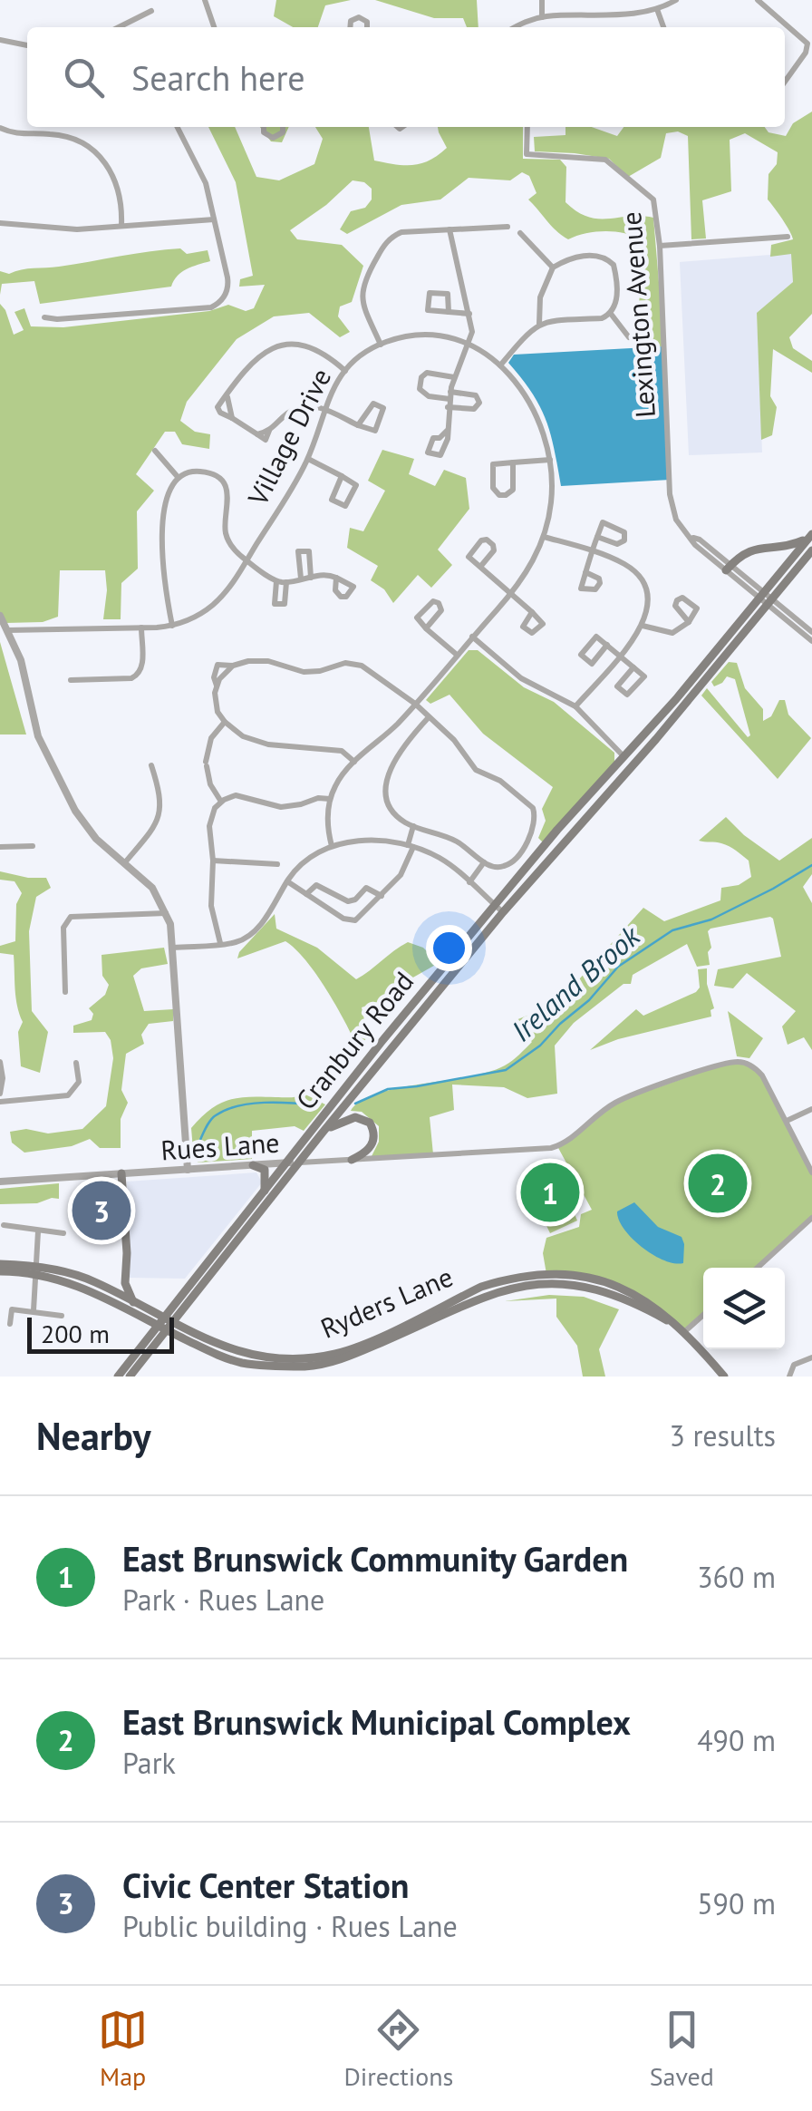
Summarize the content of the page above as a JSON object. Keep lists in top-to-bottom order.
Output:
{
  "streets": {
    "main road": ["Cranbury Road", "Ryders Lane"],
    "street": ["Lexington Avenue", "Village Drive", "Rues Lane"]
  },
  "crossings": [
    ["Cranbury Road", "Rues Lane"],
    ["Cranbury Road", "Ryders Lane"]
  ],
  "water": ["Ireland Brook"],
  "scale_bar": "200 m",
  "page": {
    "search": "Search here",
    "pins": ["2", "1", "3"],
    "scale": "200 m",
    "heading": ["Nearby", "3 results"],
    "list": [
      {
        "mark": "1",
        "name": "East Brunswick Community Garden",
        "note": "Park · Rues Lane",
        "value": "360 m"
      },
      {
        "mark": "2",
        "name": "East Brunswick Municipal Complex",
        "note": "Park",
        "value": "490 m"
      },
      {
        "mark": "3",
        "name": "Civic Center Station",
        "note": "Public building · Rues Lane",
        "value": "590 m"
      }
    ],
    "nav": ["Map", "Directions", "Saved"]
  }
}
